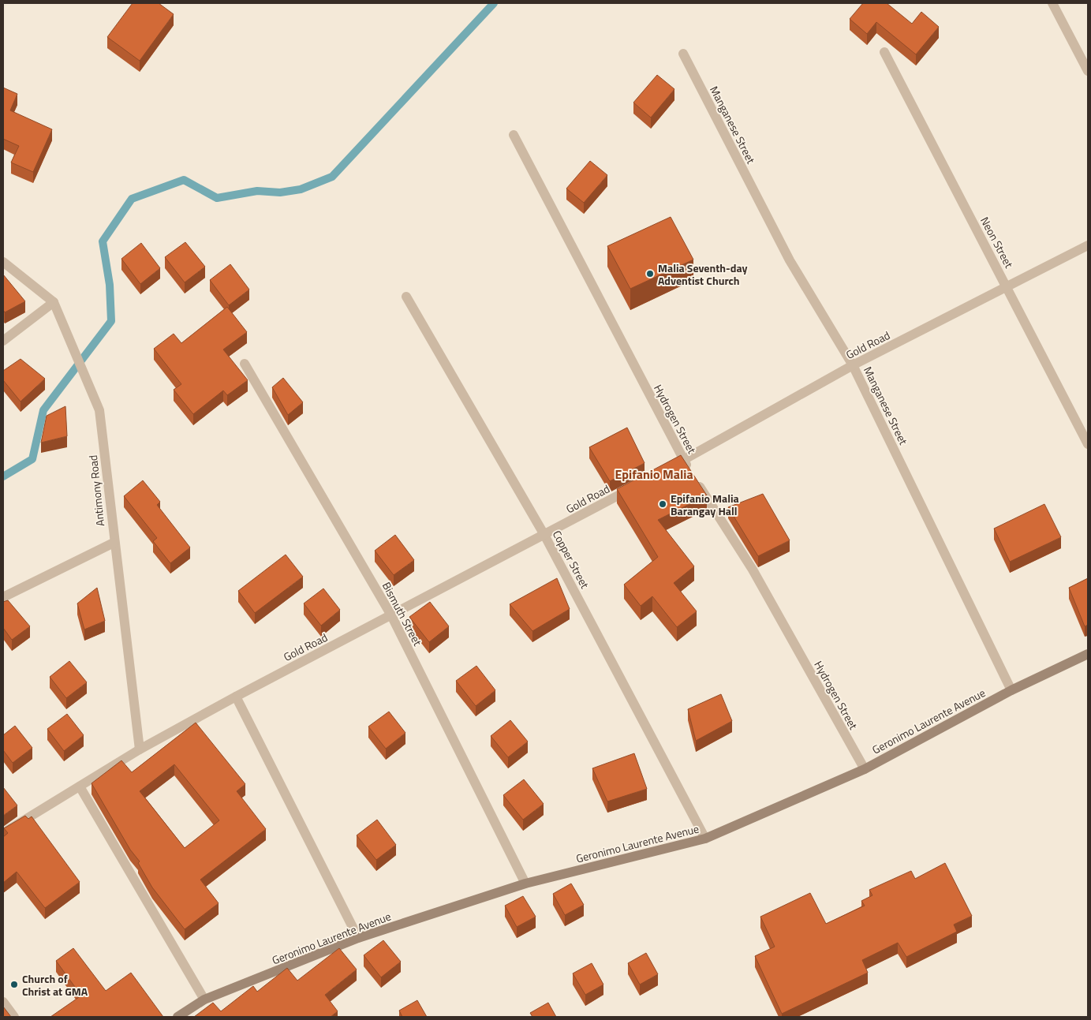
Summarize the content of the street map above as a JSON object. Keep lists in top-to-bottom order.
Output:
{
  "streets": {
    "street": [
      "Manganese Street",
      "Neon Street",
      "Gold Road",
      "Hydrogen Street",
      "Antimony Road",
      "Copper Street",
      "Bismuth Street",
      "Geronimo Laurente Avenue"
    ]
  },
  "crossings": [
    ["Manganese Street", "Gold Road"],
    ["Manganese Street", "Geronimo Laurente Avenue"],
    ["Neon Street", "Gold Road"],
    ["Gold Road", "Hydrogen Street"],
    ["Gold Road", "Antimony Road"],
    ["Gold Road", "Copper Street"],
    ["Gold Road", "Bismuth Street"],
    ["Hydrogen Street", "Geronimo Laurente Avenue"],
    ["Copper Street", "Geronimo Laurente Avenue"],
    ["Bismuth Street", "Geronimo Laurente Avenue"]
  ],
  "districts": ["Epifanio Malia"],
  "places": ["Malia Seventh-day Adventist Church", "Epifanio Malia Barangay Hall", "Church of Christ at GMA"]
}
